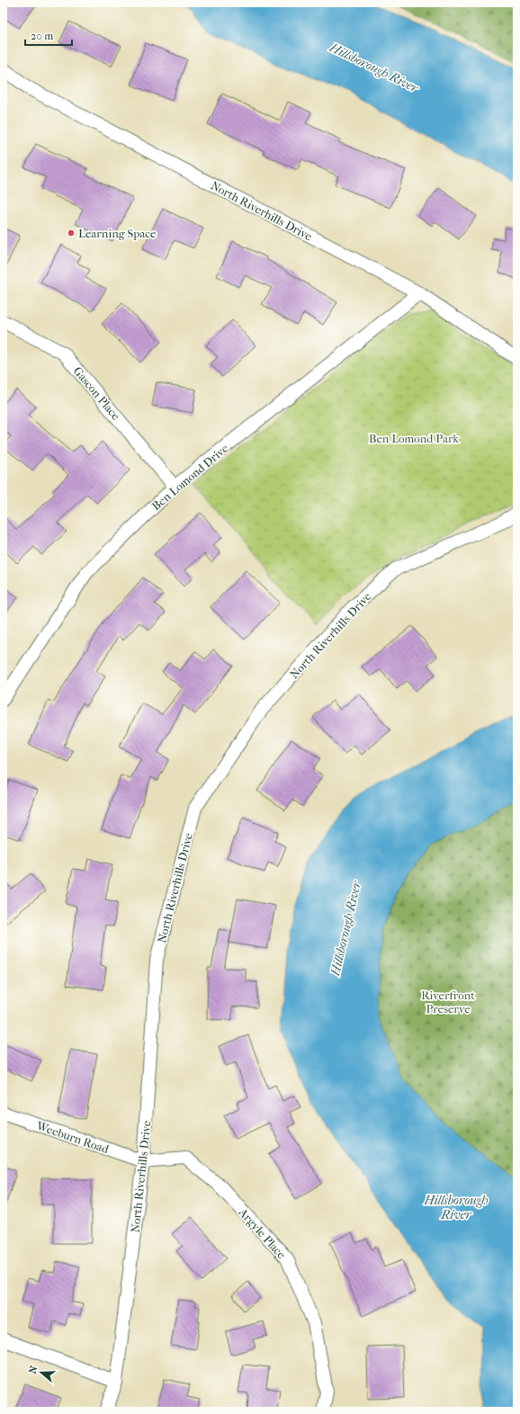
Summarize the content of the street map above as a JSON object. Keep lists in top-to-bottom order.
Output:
{
  "streets": {
    "street": [
      "North Riverhills Drive",
      "Gascon Place",
      "Ben Lomond Drive",
      "Weeburn Road",
      "Argyle Place"
    ]
  },
  "crossings": [
    ["North Riverhills Drive", "Ben Lomond Drive"],
    ["North Riverhills Drive", "Weeburn Road"],
    ["North Riverhills Drive", "Argyle Place"],
    ["Gascon Place", "Ben Lomond Drive"],
    ["Weeburn Road", "Argyle Place"]
  ],
  "water": ["Hillsborough River"],
  "parks": ["Ben Lomond Park", "Riverfront Preserve"],
  "places": ["Learning Space"],
  "scale_bar": "20 m",
  "north": "left"
}
